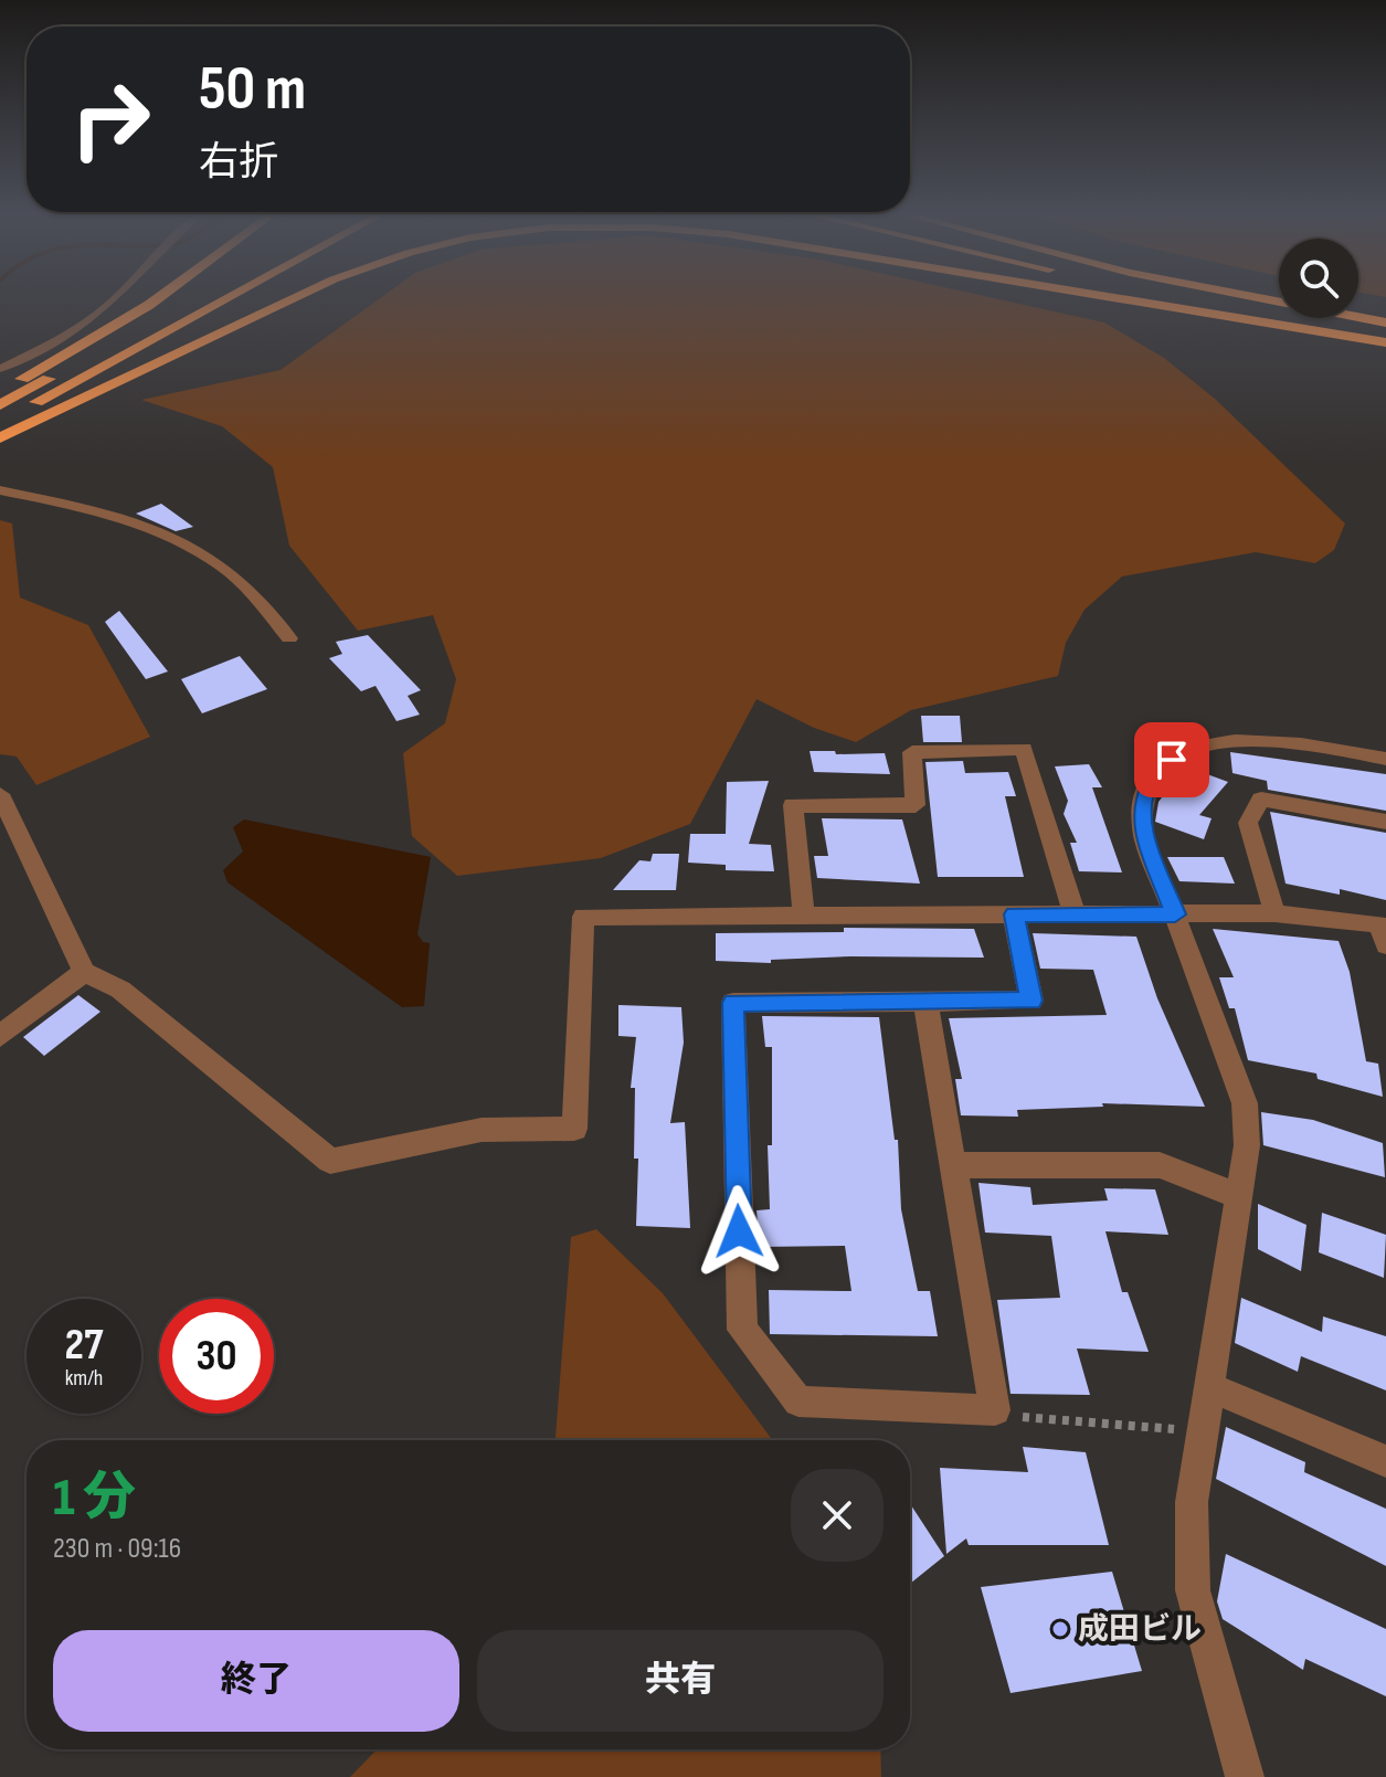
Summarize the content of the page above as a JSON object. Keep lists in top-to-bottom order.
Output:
{
  "places": ["成田ビル"],
  "page": {
    "turn": ["50 m", "右折"],
    "speed": "27 km/h",
    "limit": "30",
    "heading": ["1 分", "230 m · 09:16"],
    "buttons": ["終了", "共有"]
  }
}
